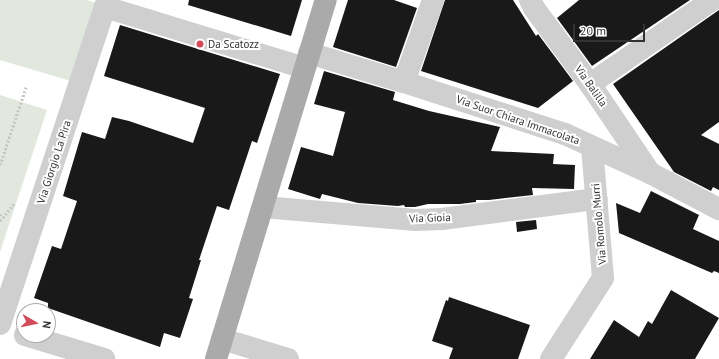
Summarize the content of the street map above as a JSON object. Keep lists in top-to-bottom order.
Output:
{
  "streets": {
    "street": [
      "Via Balilla",
      "Via Suor Chiara Immacolata",
      "Via Giorgio La Pira",
      "Via Gioia",
      "Via Romolo Murri"
    ]
  },
  "crossings": [
    ["Via Balilla", "Via Suor Chiara Immacolata"],
    ["Via Suor Chiara Immacolata", "Via Giorgio La Pira"],
    ["Via Suor Chiara Immacolata", "Via Romolo Murri"],
    ["Via Gioia", "Via Romolo Murri"]
  ],
  "places": ["Da Scatozz"],
  "scale_bar": "20 m",
  "north": "right"
}
